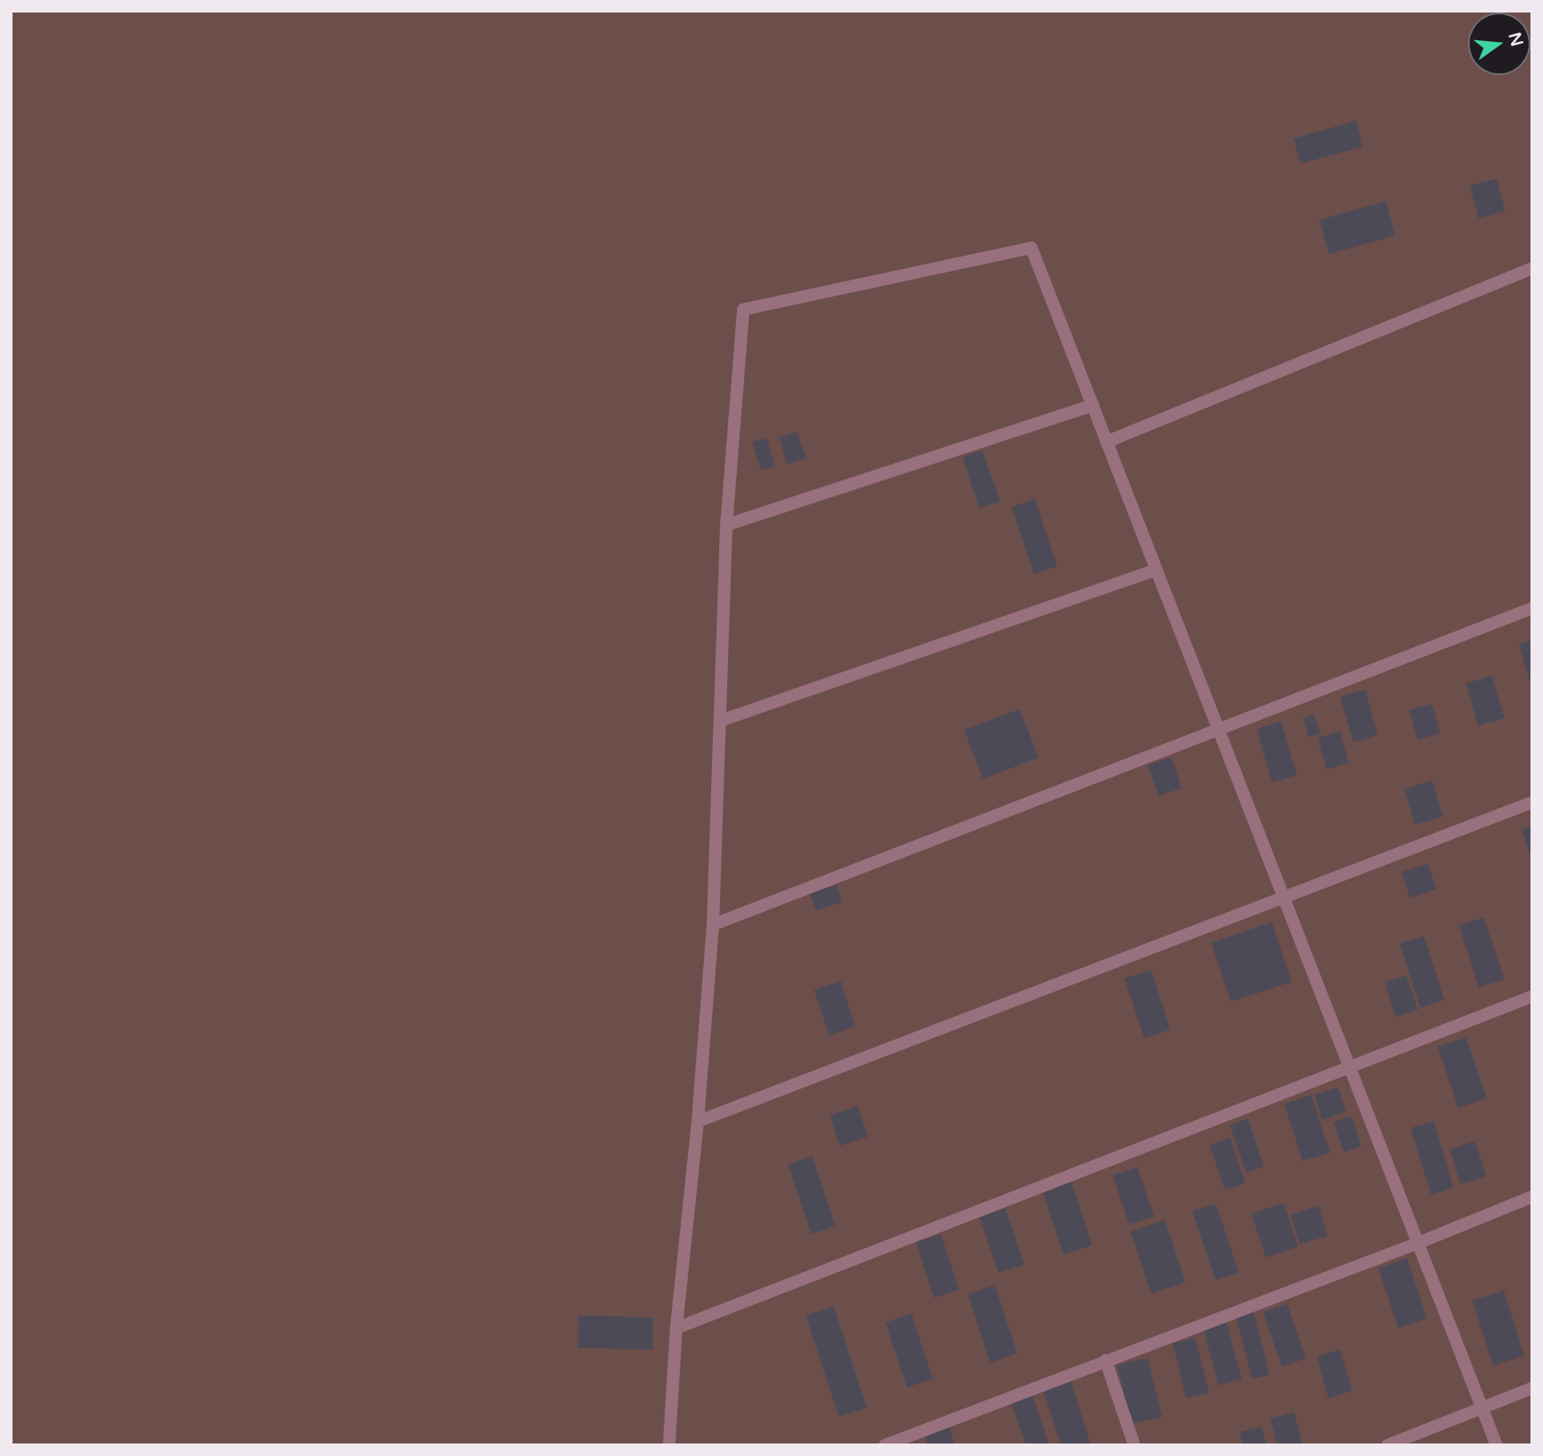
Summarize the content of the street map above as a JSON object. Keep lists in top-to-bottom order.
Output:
{
  "north": "right"
}
